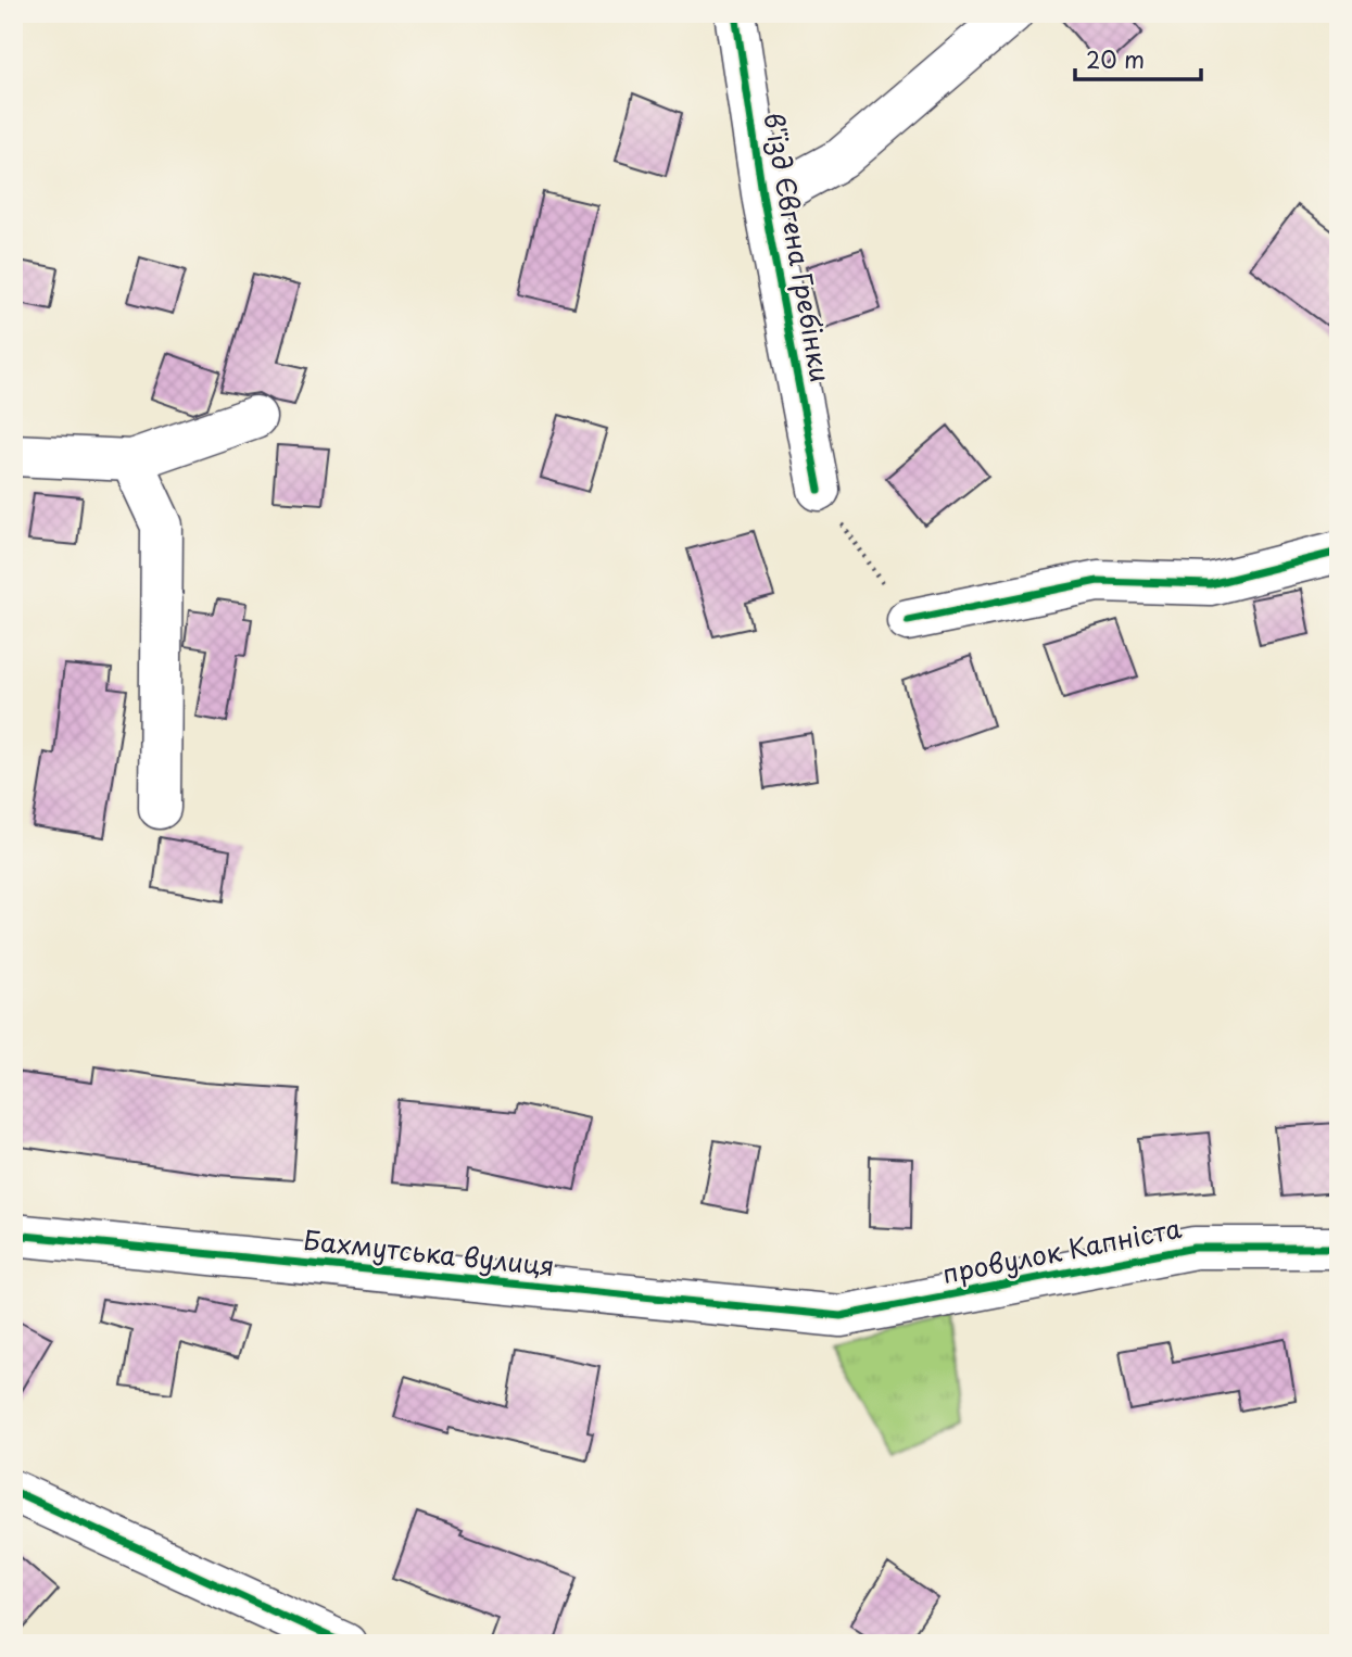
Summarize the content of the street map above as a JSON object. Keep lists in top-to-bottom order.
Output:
{
  "streets": {
    "street": ["в'їзд Євгена Гребінки", "провулок Капніста", "Бахмутська вулиця"]
  },
  "crossings": [
    ["провулок Капніста", "Бахмутська вулиця"]
  ],
  "scale_bar": "20 m"
}
